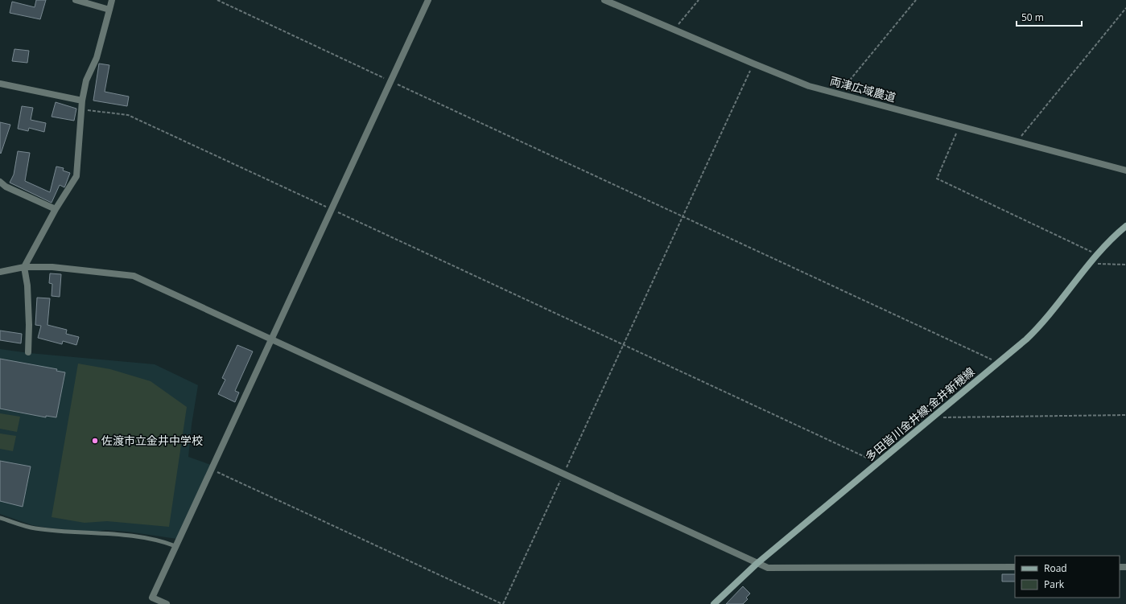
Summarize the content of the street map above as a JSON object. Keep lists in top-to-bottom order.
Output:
{
  "streets": {
    "main road": ["多田皆川金井線;金井新穂線"],
    "street": ["両津広域農道"]
  },
  "places": ["佐渡市立金井中学校"],
  "legend": ["Road", "Park"],
  "scale_bar": "50 m"
}
